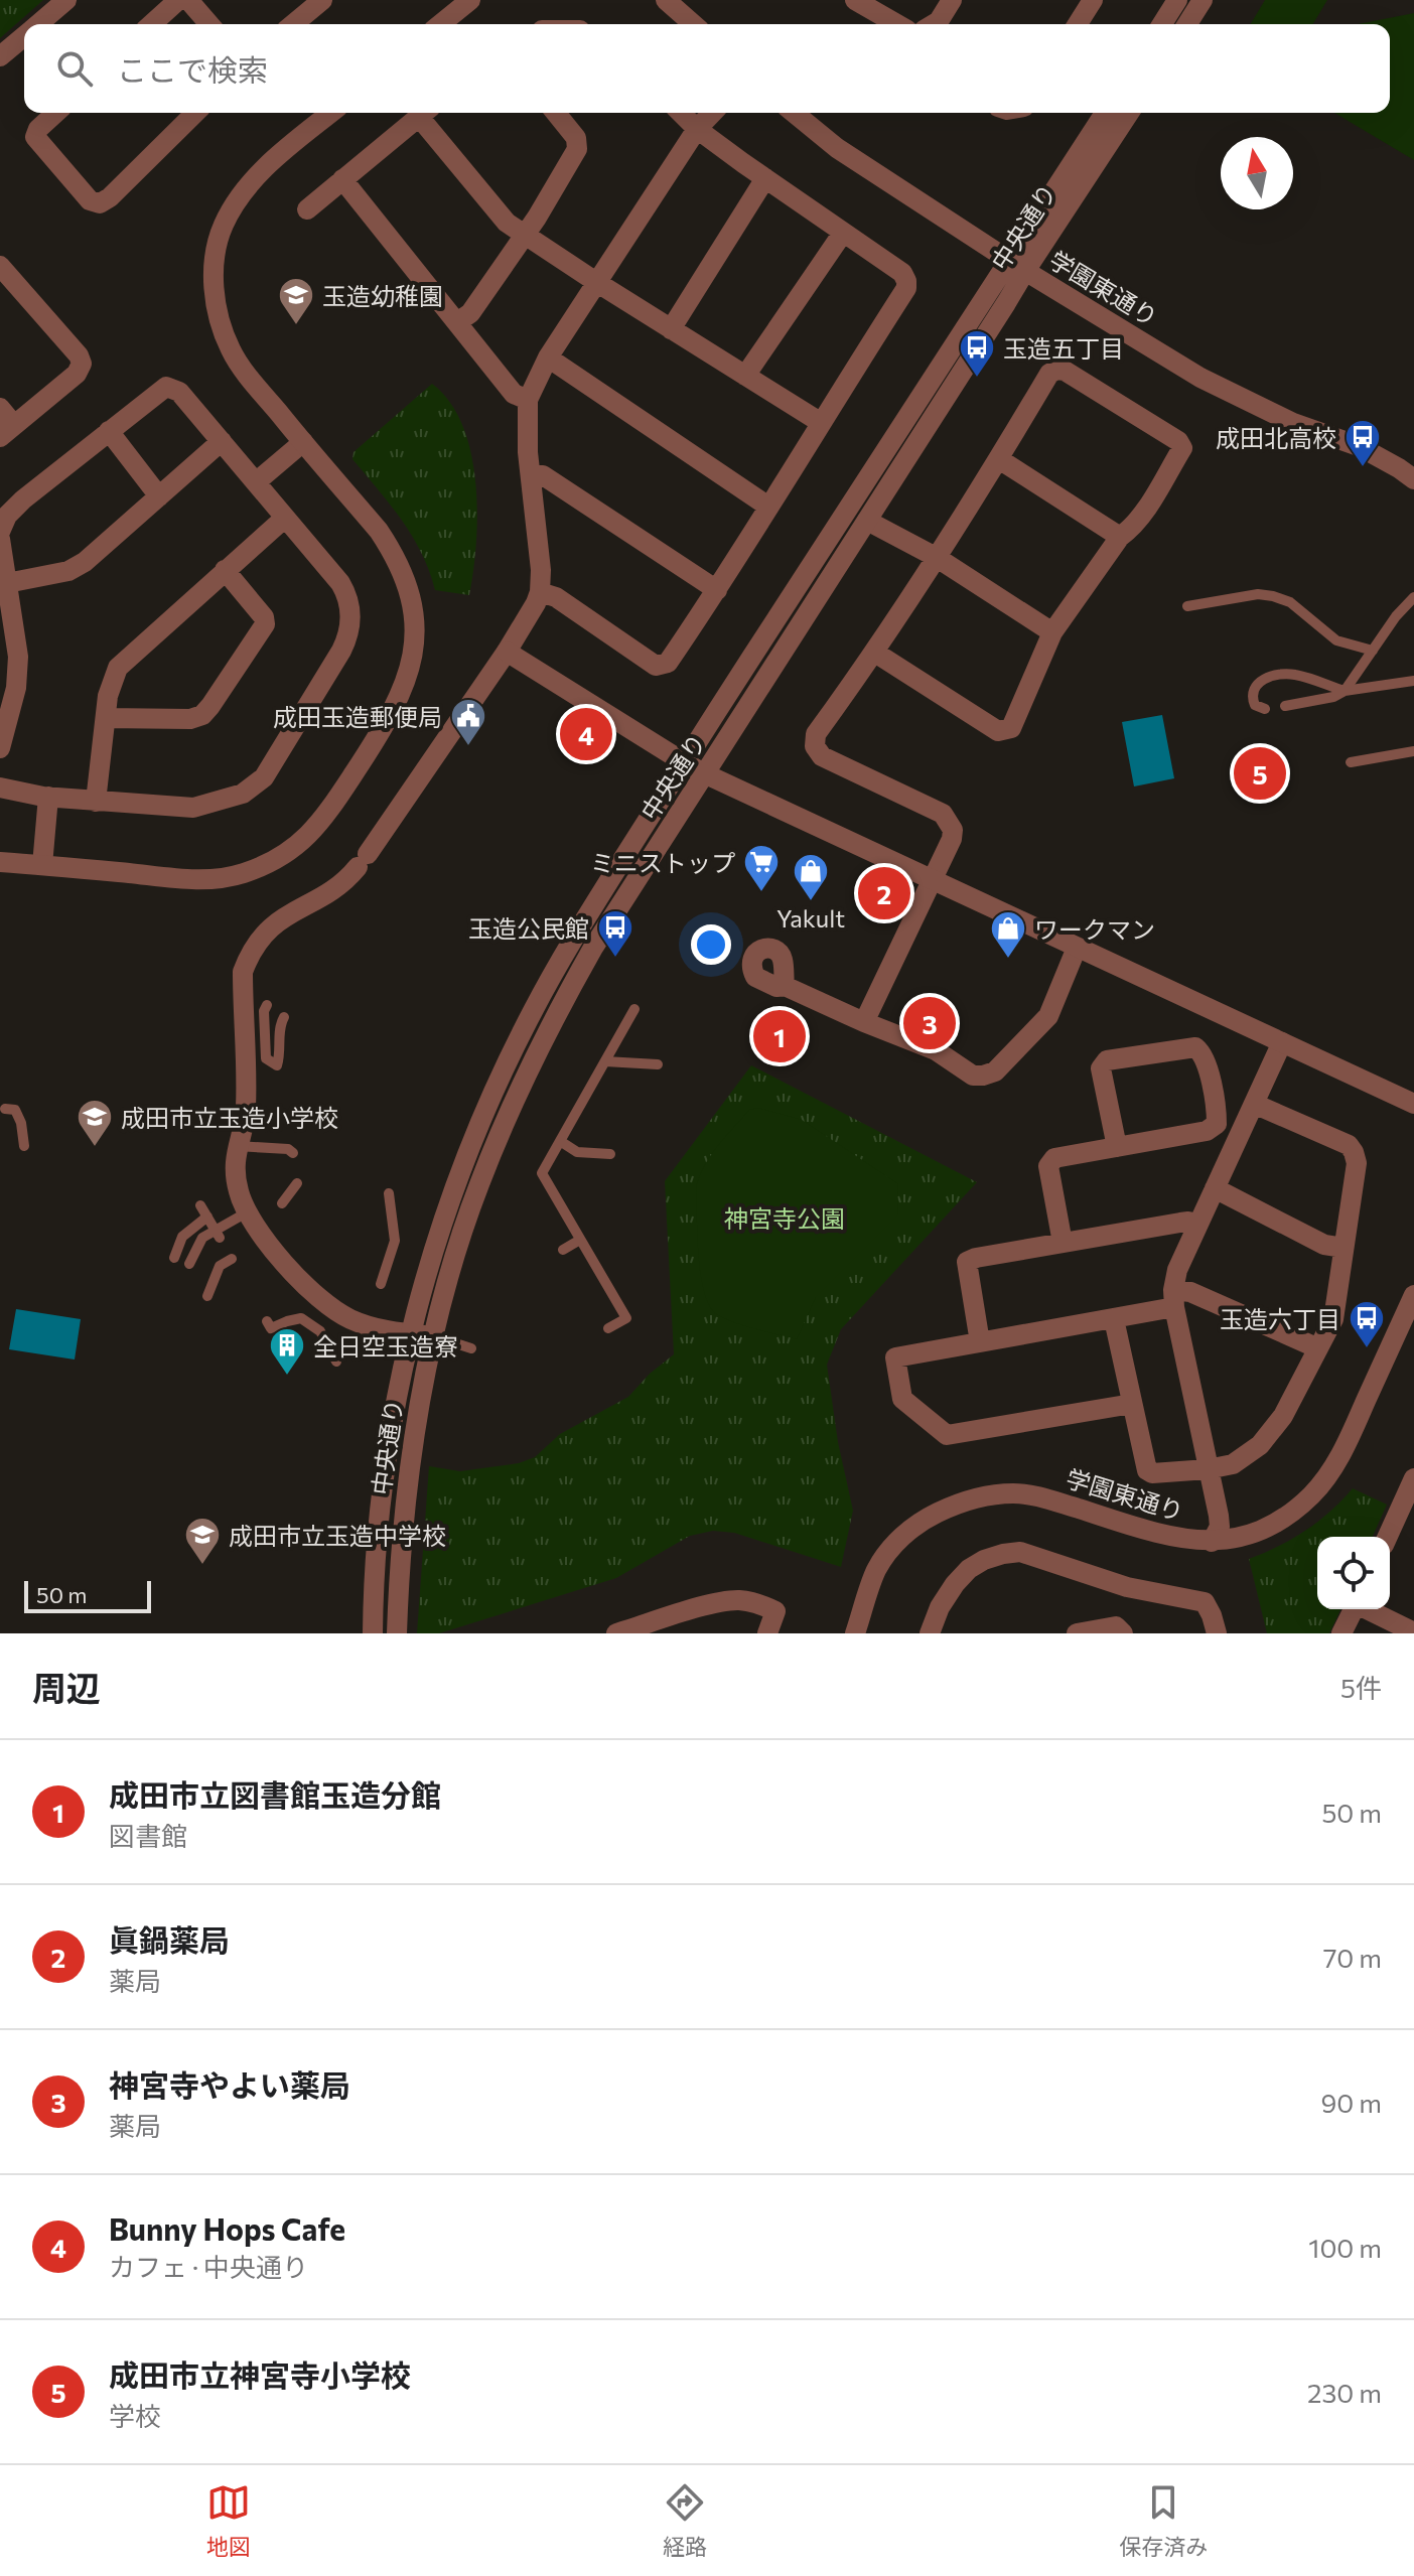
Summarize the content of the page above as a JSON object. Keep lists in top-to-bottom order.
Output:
{
  "streets": {
    "street": ["中央通り", "学園東通り"]
  },
  "crossings": [
    ["中央通り", "学園東通り"]
  ],
  "parks": ["神宮寺公園"],
  "places": {
    "school or university": ["玉造幼稚園", "成田市立玉造小学校", "成田市立玉造中学校"],
    "bus stop": [
      "玉造五丁目",
      "成田北高校",
      "玉造公民館",
      "玉造六丁目"
    ],
    "public building": ["成田玉造郵便局"],
    "supermarket": ["ミニストップ"],
    "shop": ["Yakult", "ワークマン"],
    "building": ["全日空玉造寮"]
  },
  "scale_bar": "50 m",
  "north": "top",
  "page": {
    "search": "ここで検索",
    "pins": [
      "4",
      "5",
      "2",
      "3",
      "1"
    ],
    "scale": "50 m",
    "heading": ["周辺", "5件"],
    "list": [
      {
        "mark": "1",
        "name": "成田市立図書館玉造分館",
        "note": "図書館",
        "value": "50 m"
      },
      {
        "mark": "2",
        "name": "眞鍋薬局",
        "note": "薬局",
        "value": "70 m"
      },
      {
        "mark": "3",
        "name": "神宮寺やよい薬局",
        "note": "薬局",
        "value": "90 m"
      },
      {
        "mark": "4",
        "name": "Bunny Hops Cafe",
        "note": "カフェ · 中央通り",
        "value": "100 m"
      },
      {
        "mark": "5",
        "name": "成田市立神宮寺小学校",
        "note": "学校",
        "value": "230 m"
      }
    ],
    "nav": ["地図", "経路", "保存済み"]
  }
}
